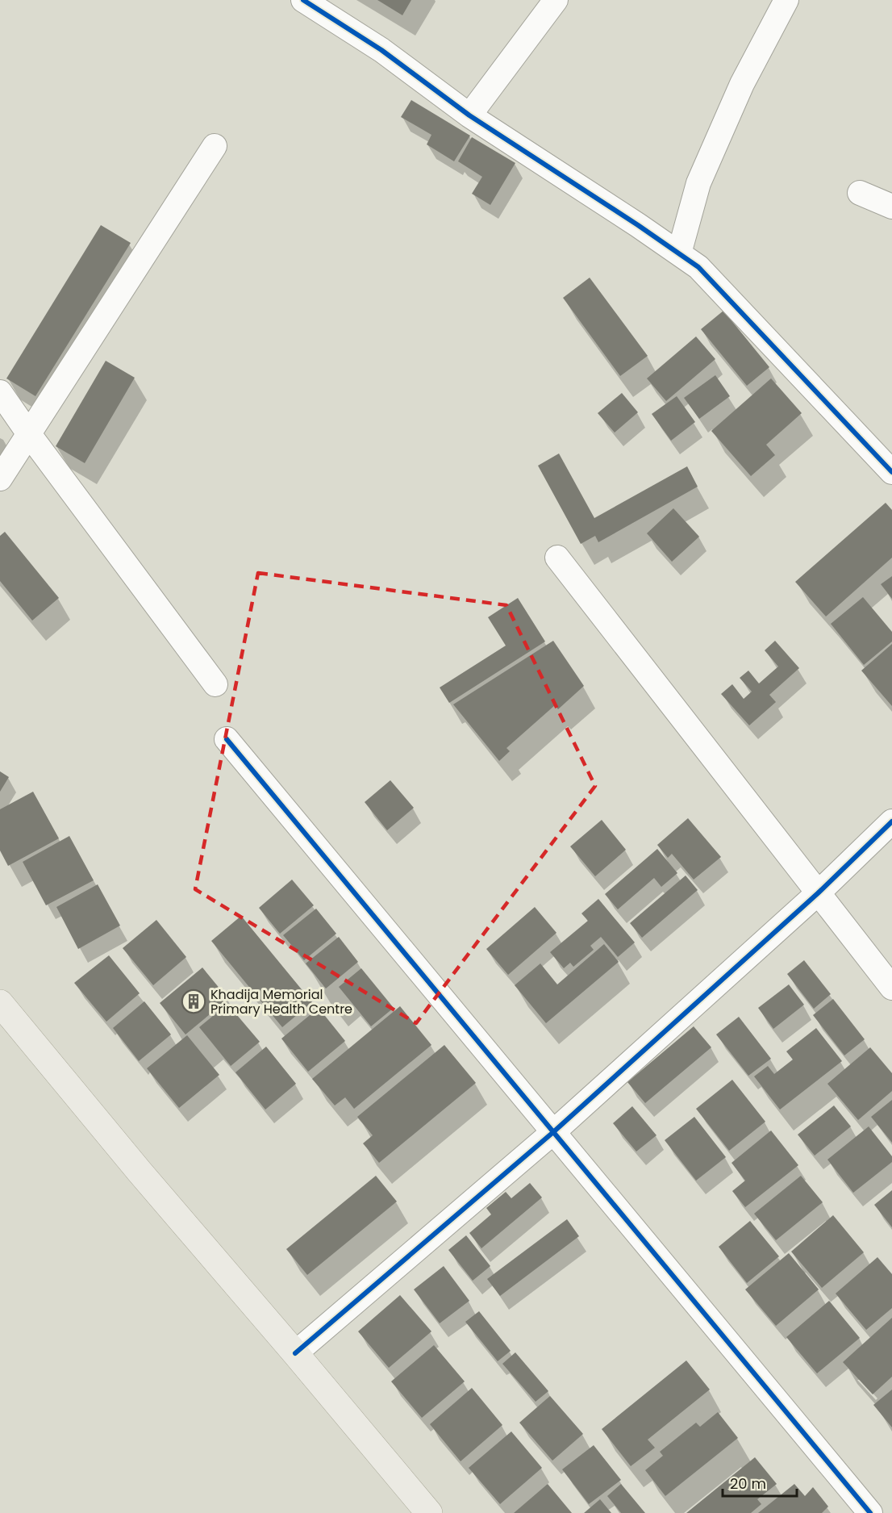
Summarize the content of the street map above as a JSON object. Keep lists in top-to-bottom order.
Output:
{
  "places": {
    "building": ["Khadija Memorial Primary Health Centre"]
  },
  "scale_bar": "20 m"
}
